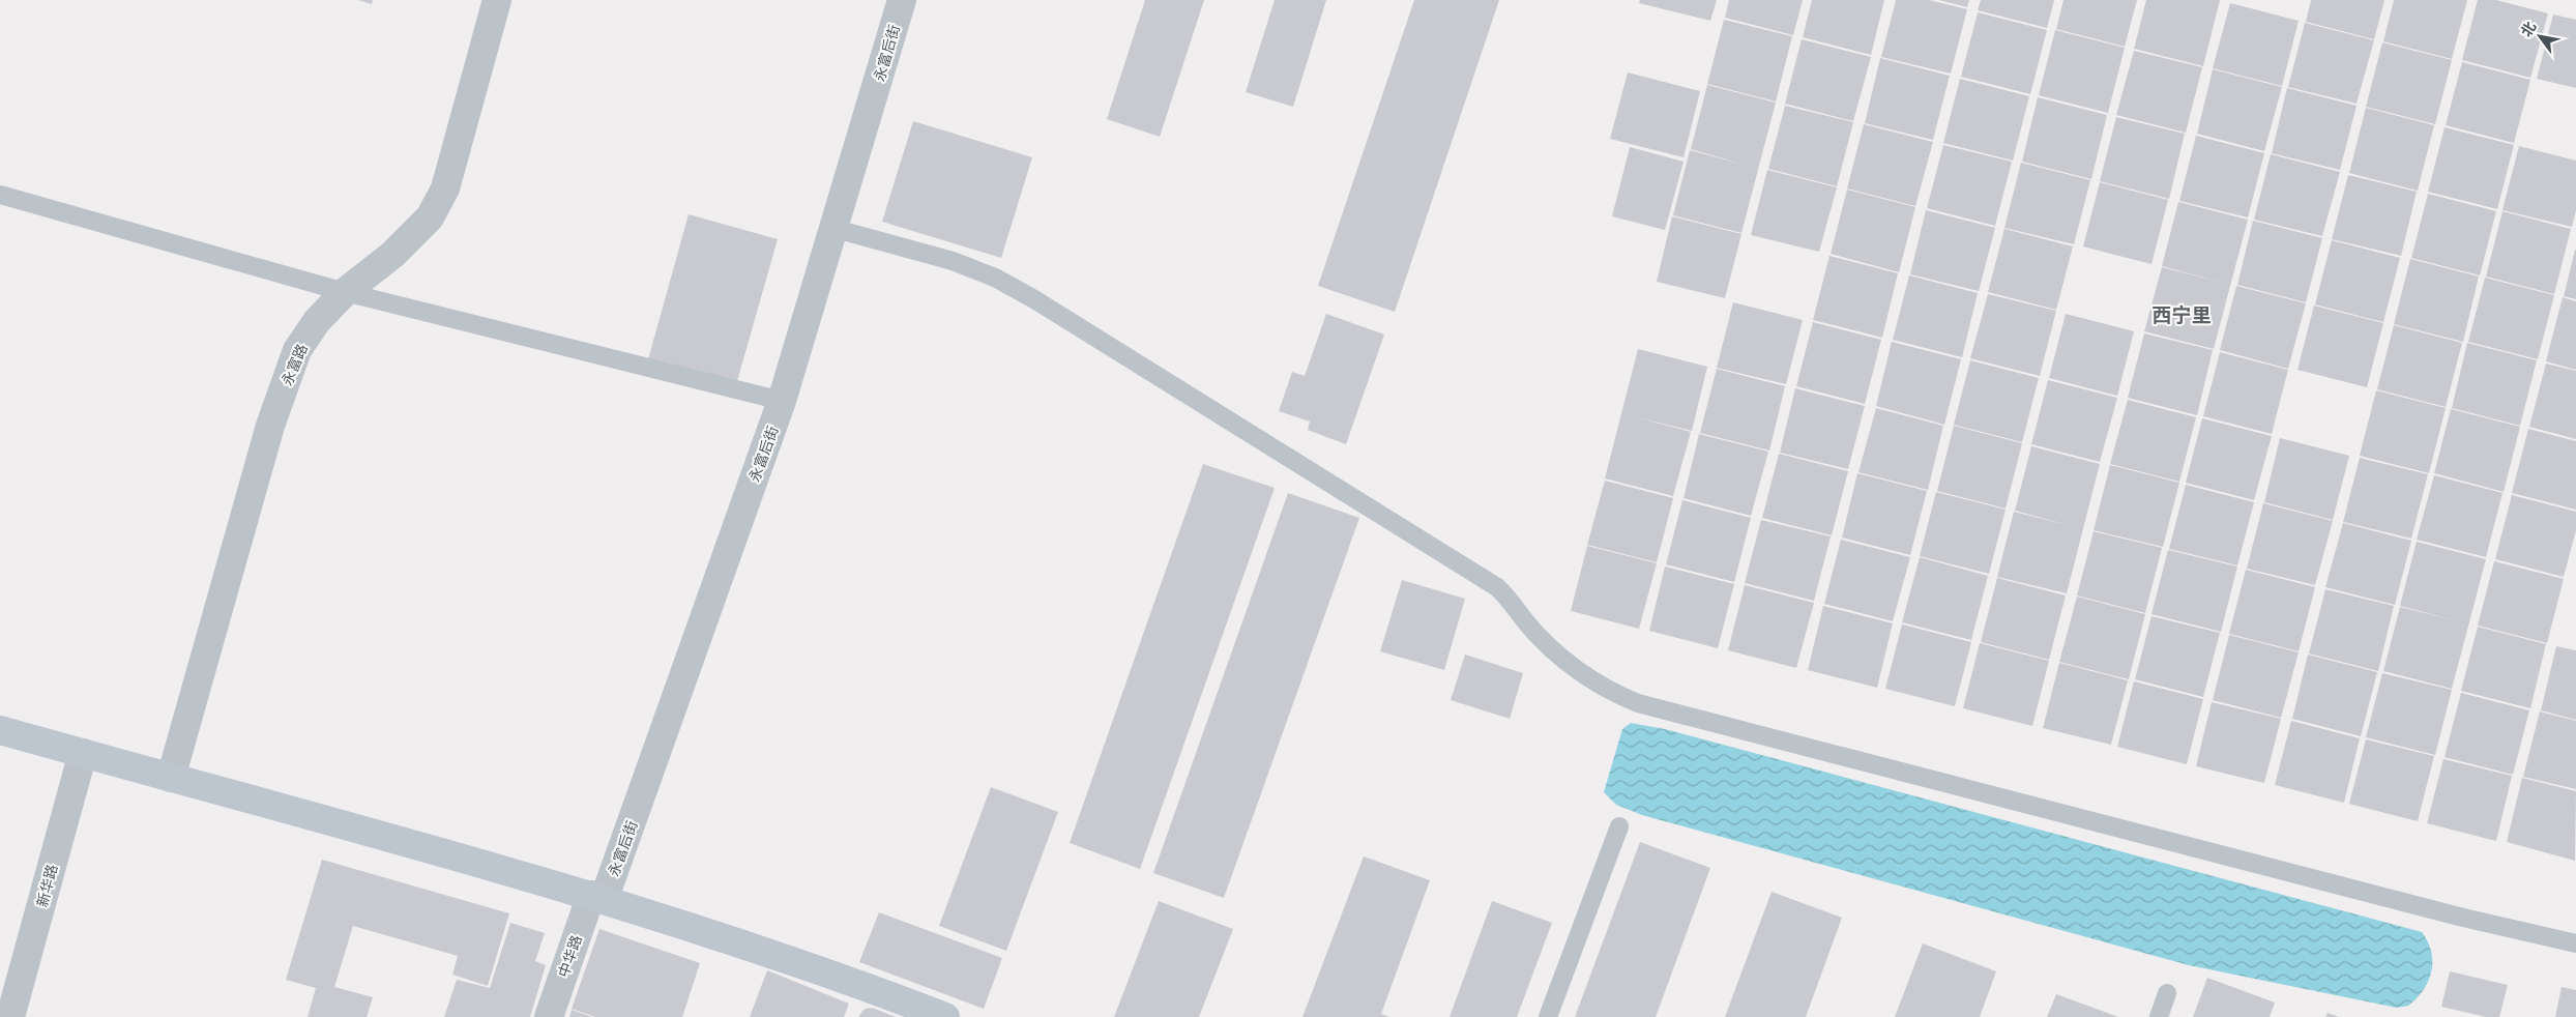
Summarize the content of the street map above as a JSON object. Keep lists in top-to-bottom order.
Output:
{
  "streets": {
    "street": [
      "永富后街",
      "永富路",
      "新华路",
      "中华路"
    ]
  },
  "crossings": [
    ["永富后街", "中华路"]
  ],
  "districts": ["西宁里"],
  "north": "top left"
}
